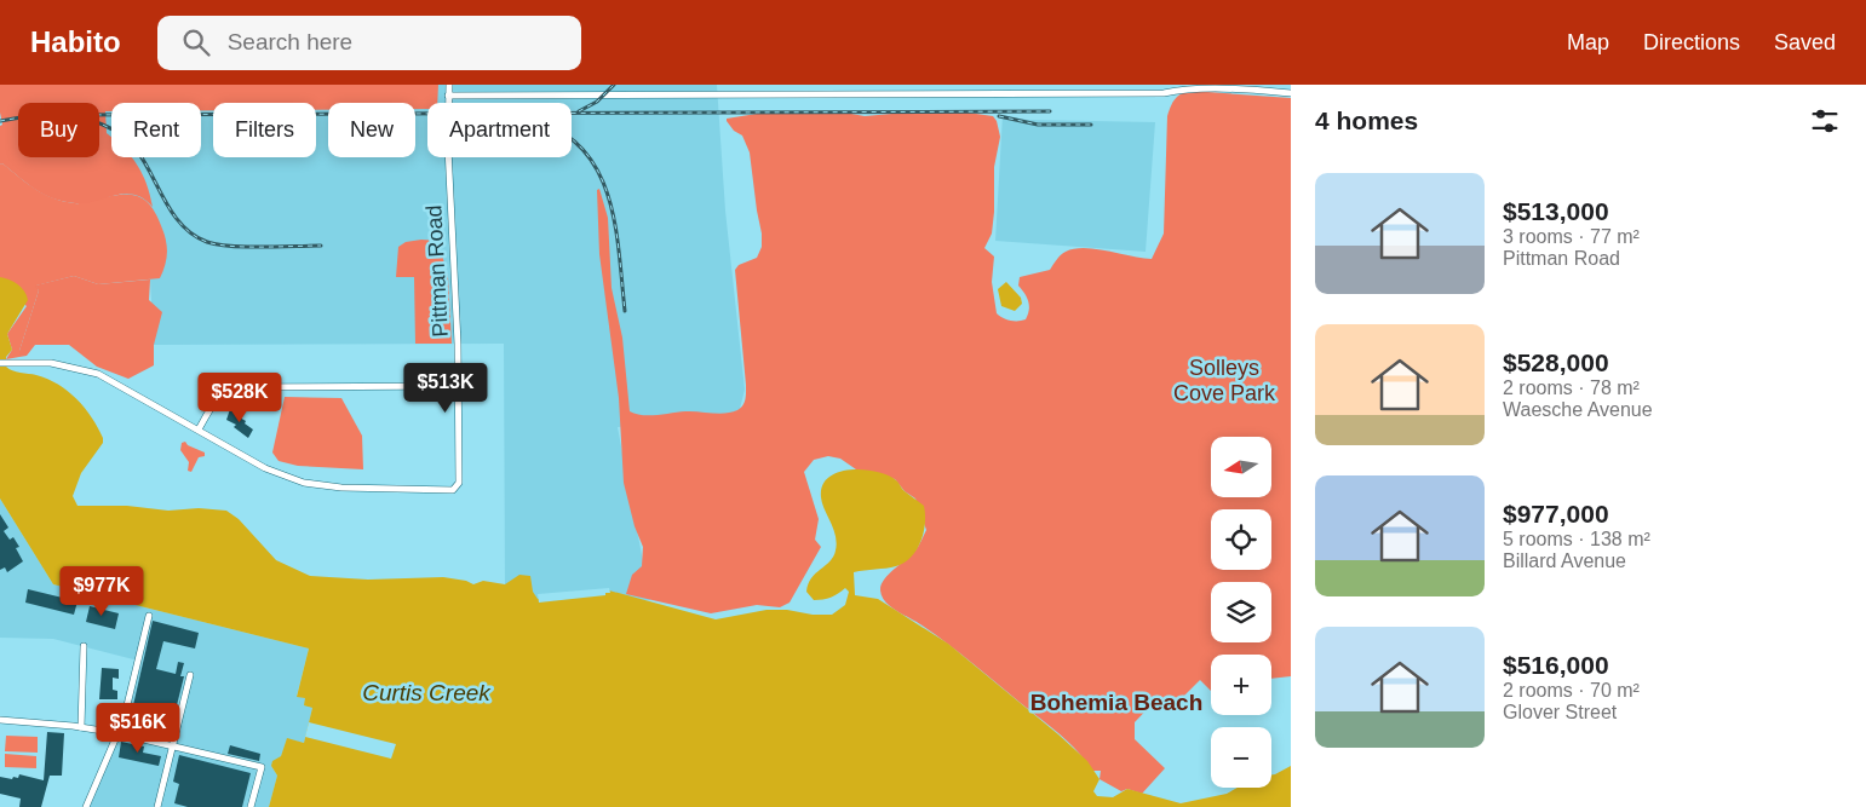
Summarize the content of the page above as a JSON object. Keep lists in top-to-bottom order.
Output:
{
  "streets": {
    "street": ["Pittman Road"]
  },
  "districts": ["Bohemia Beach"],
  "water": ["Curtis Creek"],
  "parks": ["Solleys Cove Park"],
  "north": "left",
  "page": {
    "header": "Habito",
    "search": "Search here",
    "nav": ["Map", "Directions", "Saved"],
    "heading": "4 homes",
    "chip": [
      "Buy",
      "Rent",
      "Filters",
      "New",
      "Apartment"
    ],
    "list": [
      {
        "name": "$513,000",
        "note": "3 rooms · 77 m² · Pittman Road"
      },
      {
        "name": "$528,000",
        "note": "2 rooms · 78 m² · Waesche Avenue"
      },
      {
        "name": "$977,000",
        "note": "5 rooms · 138 m² · Billard Avenue"
      },
      {
        "name": "$516,000",
        "note": "2 rooms · 70 m² · Glover Street"
      }
    ],
    "price": [
      "$513K",
      "$528K",
      "$977K",
      "$516K"
    ],
    "map_buttons": ["+", "−"]
  }
}
